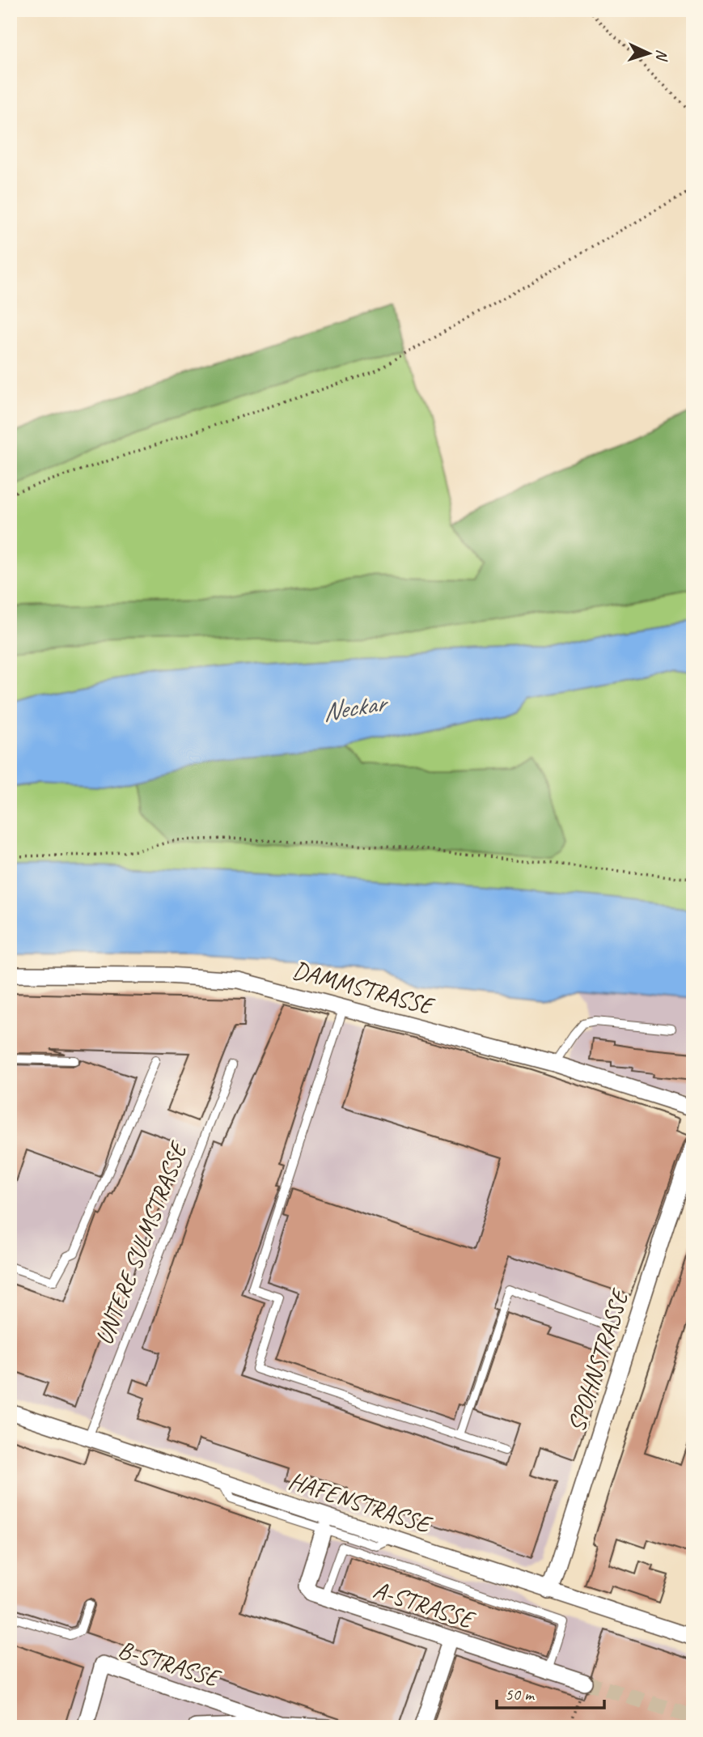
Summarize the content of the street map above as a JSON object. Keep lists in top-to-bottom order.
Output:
{
  "streets": {
    "street": [
      "DAMMSTRASSE",
      "SPOHNSTRASSE",
      "HAFENSTRASSE",
      "A-STRASSE",
      "B-STRASSE"
    ],
    "lane": ["UNTERE SULMSTRASSE"]
  },
  "crossings": [
    ["UNTERE SULMSTRASSE", "HAFENSTRASSE"],
    ["SPOHNSTRASSE", "HAFENSTRASSE"]
  ],
  "water": ["Neckar"],
  "scale_bar": "50 m",
  "north": "right"
}
